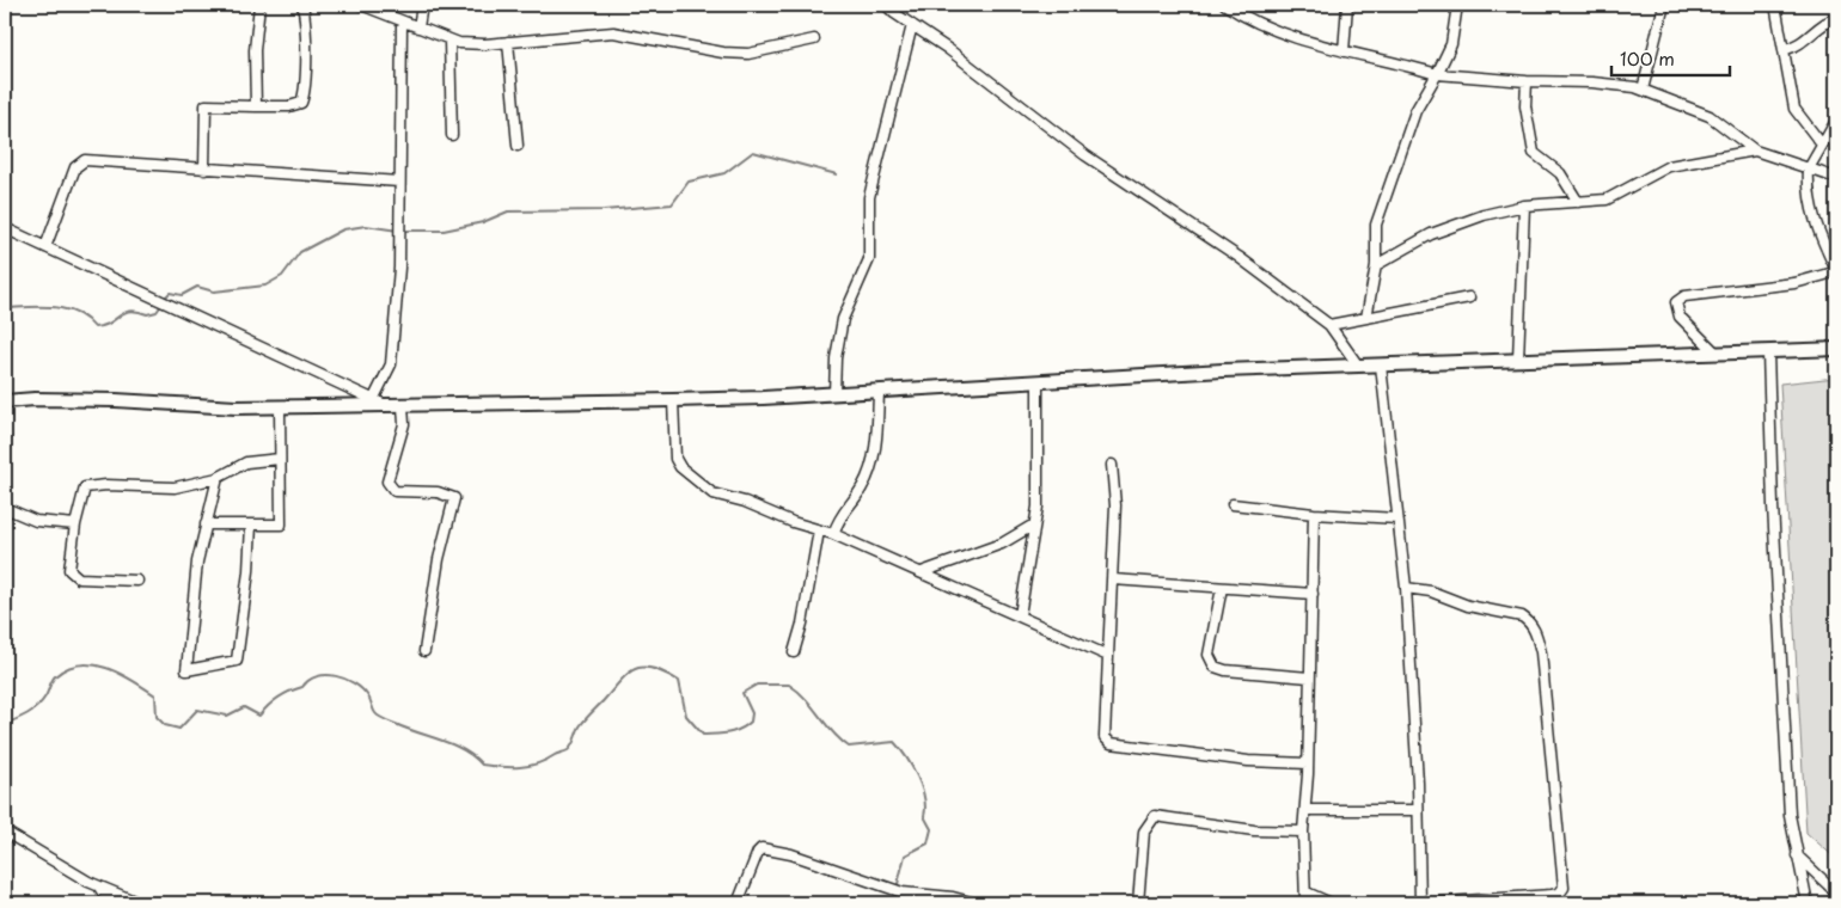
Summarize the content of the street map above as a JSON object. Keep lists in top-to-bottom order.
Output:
{
  "scale_bar": "100 m"
}
